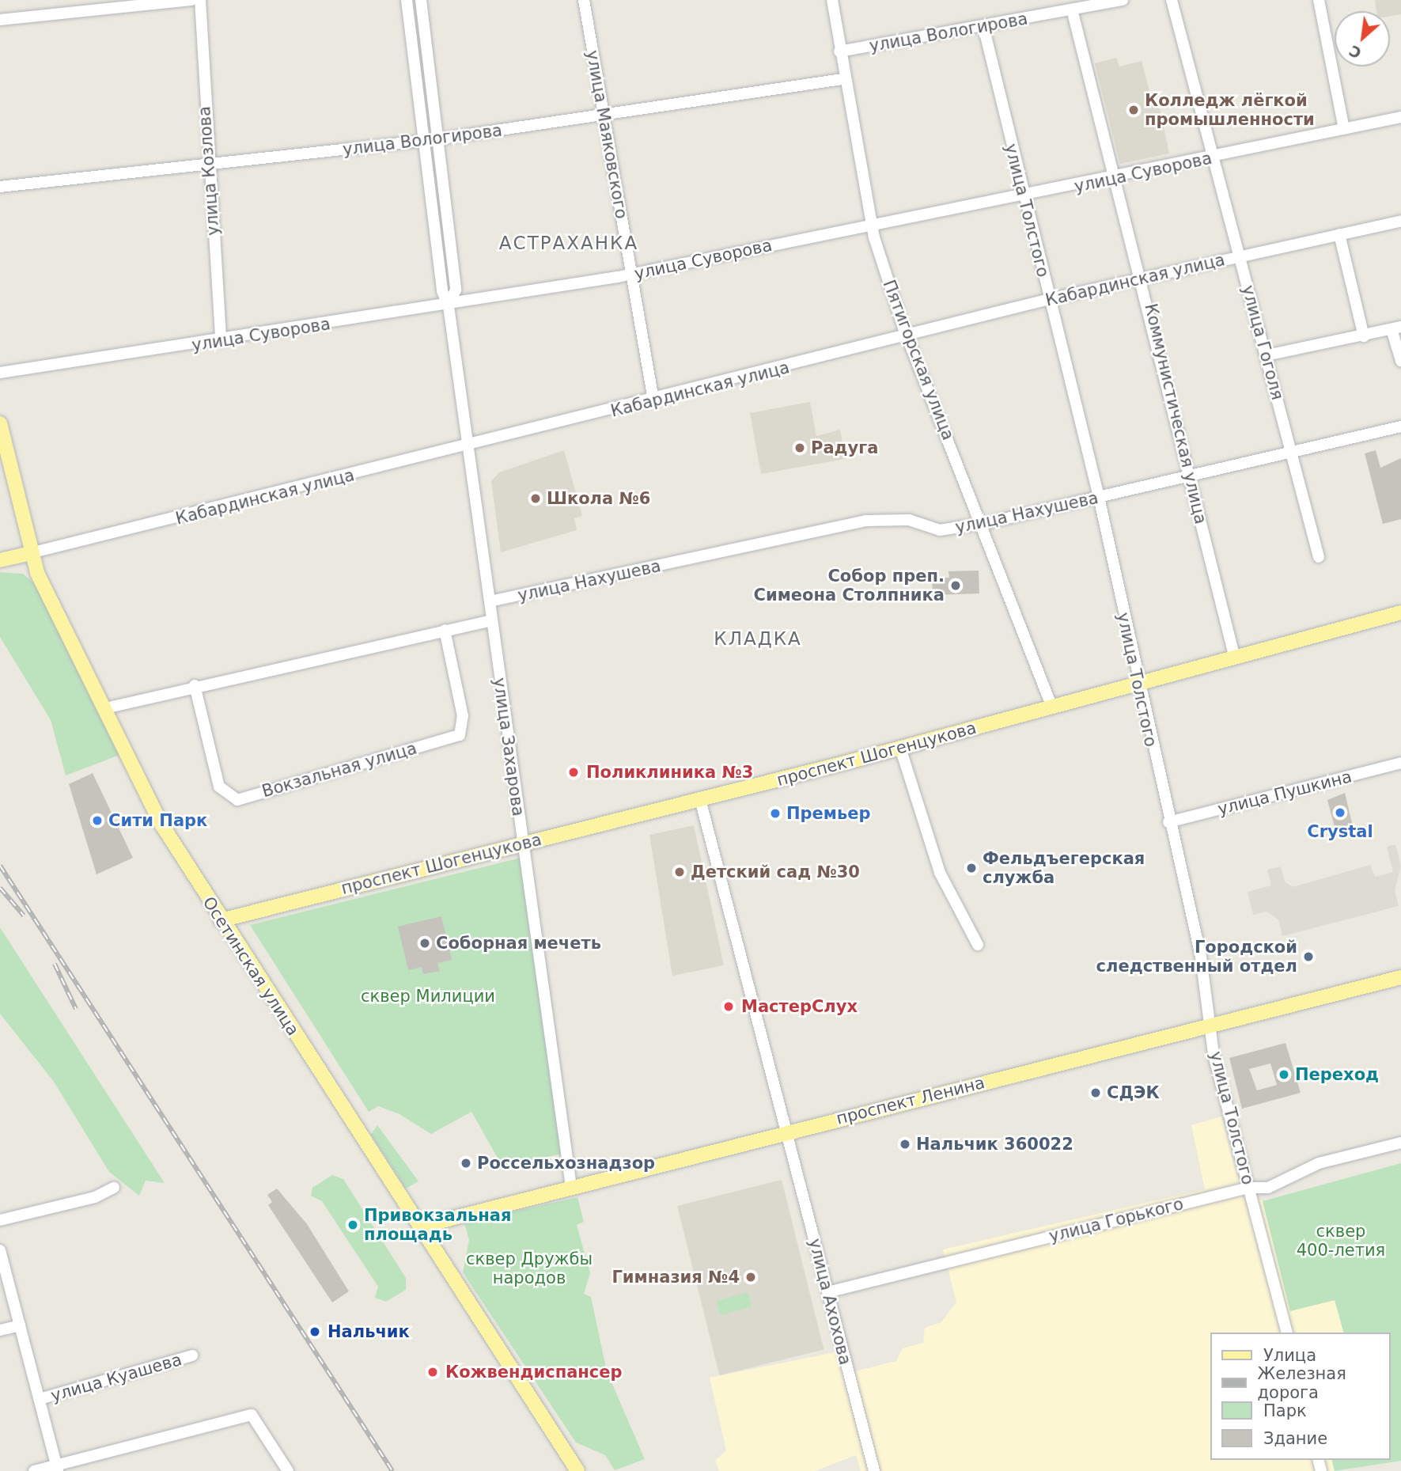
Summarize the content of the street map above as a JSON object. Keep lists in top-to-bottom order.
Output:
{
  "streets": {
    "main road": [
      "Кабардинская улица",
      "проспект Шогенцукова",
      "Осетинская улица",
      "проспект Ленина"
    ],
    "street": [
      "улица Вологирова",
      "улица Маяковского",
      "улица Козлова",
      "улица Суворова",
      "улица Толстого",
      "улица Гоголя",
      "Пятигорская улица",
      "Коммунистическая улица",
      "улица Нахушева",
      "улица Захарова",
      "Вокзальная улица",
      "улица Пушкина",
      "улица Горького",
      "улица Ахохова",
      "улица Куашева"
    ]
  },
  "crossings": [
    ["улица Вологирова", "улица Маяковского"],
    ["улица Вологирова", "улица Козлова"],
    ["улица Вологирова", "улица Толстого"],
    ["улица Вологирова", "Пятигорская улица"],
    ["улица Вологирова", "Коммунистическая улица"],
    ["улица Вологирова", "улица Захарова"],
    ["улица Маяковского", "улица Суворова"],
    ["улица Маяковского", "Кабардинская улица"],
    ["улица Козлова", "улица Суворова"],
    ["улица Суворова", "улица Толстого"],
    ["улица Суворова", "улица Гоголя"],
    ["улица Суворова", "Пятигорская улица"],
    ["улица Суворова", "Коммунистическая улица"],
    ["улица Суворова", "улица Захарова"],
    ["улица Толстого", "Кабардинская улица"],
    ["улица Толстого", "улица Нахушева"],
    ["улица Толстого", "проспект Шогенцукова"],
    ["улица Толстого", "улица Пушкина"],
    ["улица Толстого", "проспект Ленина"],
    ["улица Толстого", "улица Горького"],
    ["Кабардинская улица", "улица Гоголя"],
    ["Кабардинская улица", "Пятигорская улица"],
    ["Кабардинская улица", "Коммунистическая улица"],
    ["Кабардинская улица", "улица Захарова"],
    ["Кабардинская улица", "Осетинская улица"],
    ["улица Гоголя", "улица Нахушева"],
    ["Пятигорская улица", "улица Нахушева"],
    ["Пятигорская улица", "проспект Шогенцукова"],
    ["Коммунистическая улица", "улица Нахушева"],
    ["Коммунистическая улица", "проспект Шогенцукова"],
    ["улица Нахушева", "улица Захарова"],
    ["улица Захарова", "проспект Шогенцукова"],
    ["улица Захарова", "проспект Ленина"],
    ["проспект Шогенцукова", "Осетинская улица"],
    ["проспект Шогенцукова", "улица Ахохова"],
    ["Осетинская улица", "проспект Ленина"],
    ["проспект Ленина", "улица Ахохова"],
    ["улица Горького", "улица Ахохова"]
  ],
  "districts": ["АСТРАХАНКА", "КЛАДКА"],
  "parks": ["сквер Милиции", "сквер 400-летия", "сквер Дружбы народов"],
  "places": [
    "Колледж лёгкой промышленности",
    "Радуга",
    "Школа №6",
    "Собор преп. Симеона Столпника",
    "Поликлиника №3",
    "Crystal",
    "Премьер",
    "Сити Парк",
    "Фельдъегерская служба",
    "Детский сад №30",
    "Соборная мечеть",
    "Городской следственный отдел",
    "МастерСлух",
    "Переход",
    "СДЭК",
    "Нальчик 360022",
    "Россельхознадзор",
    "Привокзальная площадь",
    "Гимназия №4",
    "Нальчик",
    "Кожвендиспансер"
  ],
  "legend": [
    "Улица",
    "Железная дорога",
    "Парк",
    "Здание"
  ],
  "north": "bottom left"
}
